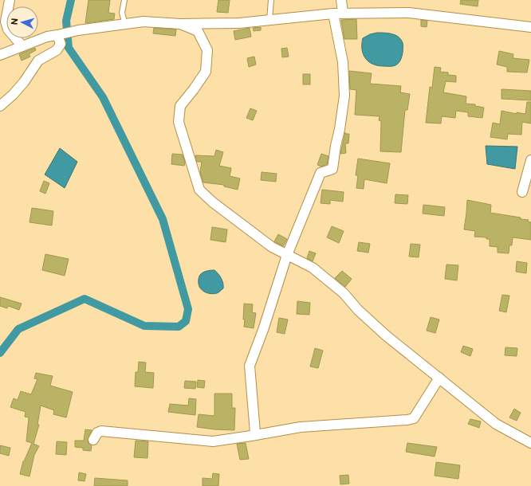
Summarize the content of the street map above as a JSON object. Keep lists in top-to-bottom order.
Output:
{
  "north": "left"
}
